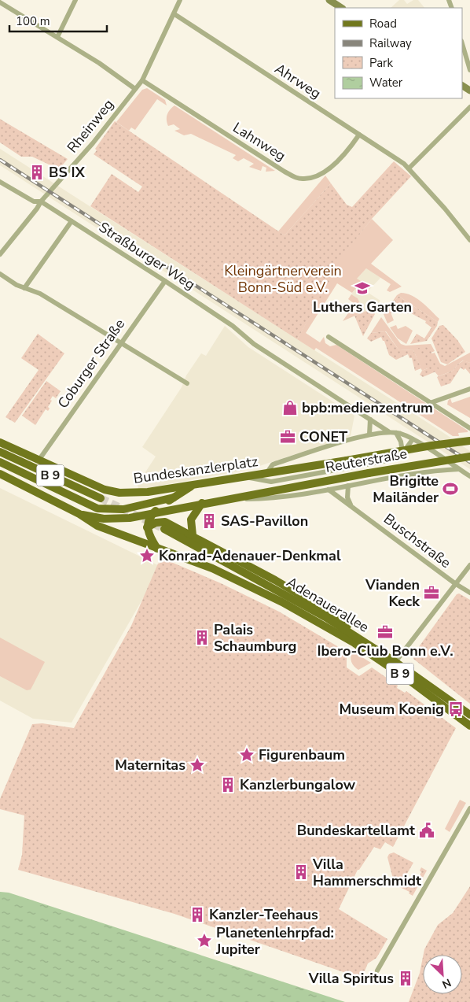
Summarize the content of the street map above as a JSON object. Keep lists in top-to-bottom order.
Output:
{
  "streets": {
    "main road": [
      "Reuterstraße",
      "Bundeskanzlerplatz",
      "B 9",
      "Adenauerallee"
    ],
    "street": [
      "Ahrweg",
      "Rheinweg",
      "Lahnweg",
      "Straßburger Weg",
      "Coburger Straße",
      "Buschstraße"
    ]
  },
  "crossings": [
    ["Ahrweg", "Rheinweg"],
    ["Ahrweg", "Lahnweg"],
    ["Rheinweg", "Lahnweg"],
    ["Rheinweg", "Straßburger Weg"],
    ["Straßburger Weg", "Coburger Straße"],
    ["Straßburger Weg", "Bundeskanzlerplatz"],
    ["Coburger Straße", "Bundeskanzlerplatz"],
    ["Reuterstraße", "Bundeskanzlerplatz"],
    ["B 9", "Adenauerallee"]
  ],
  "parks": ["Kleingärtnerverein Bonn-Süd e.V."],
  "places": {
    "building": [
      "BS IX",
      "SAS-Pavillon",
      "Palais Schaumburg",
      "Kanzlerbungalow",
      "Villa Hammerschmidt",
      "Kanzler-Teehaus",
      "Villa Spiritus"
    ],
    "school or university": ["Luthers Garten"],
    "shop": ["bpb:medienzentrum"],
    "office": ["CONET", "Vianden Keck", "Ibero-Club Bonn e.V."],
    "sports": ["Brigitte Mailänder"],
    "place": [
      "Konrad-Adenauer-Denkmal",
      "Figurenbaum",
      "Maternitas",
      "Planetenlehrpfad: Jupiter"
    ],
    "bus stop": ["Museum Koenig"],
    "public building": ["Bundeskartellamt"]
  },
  "legend": [
    "Road",
    "Railway",
    "Park",
    "Water"
  ],
  "scale_bar": "100 m",
  "north": "bottom right"
}
